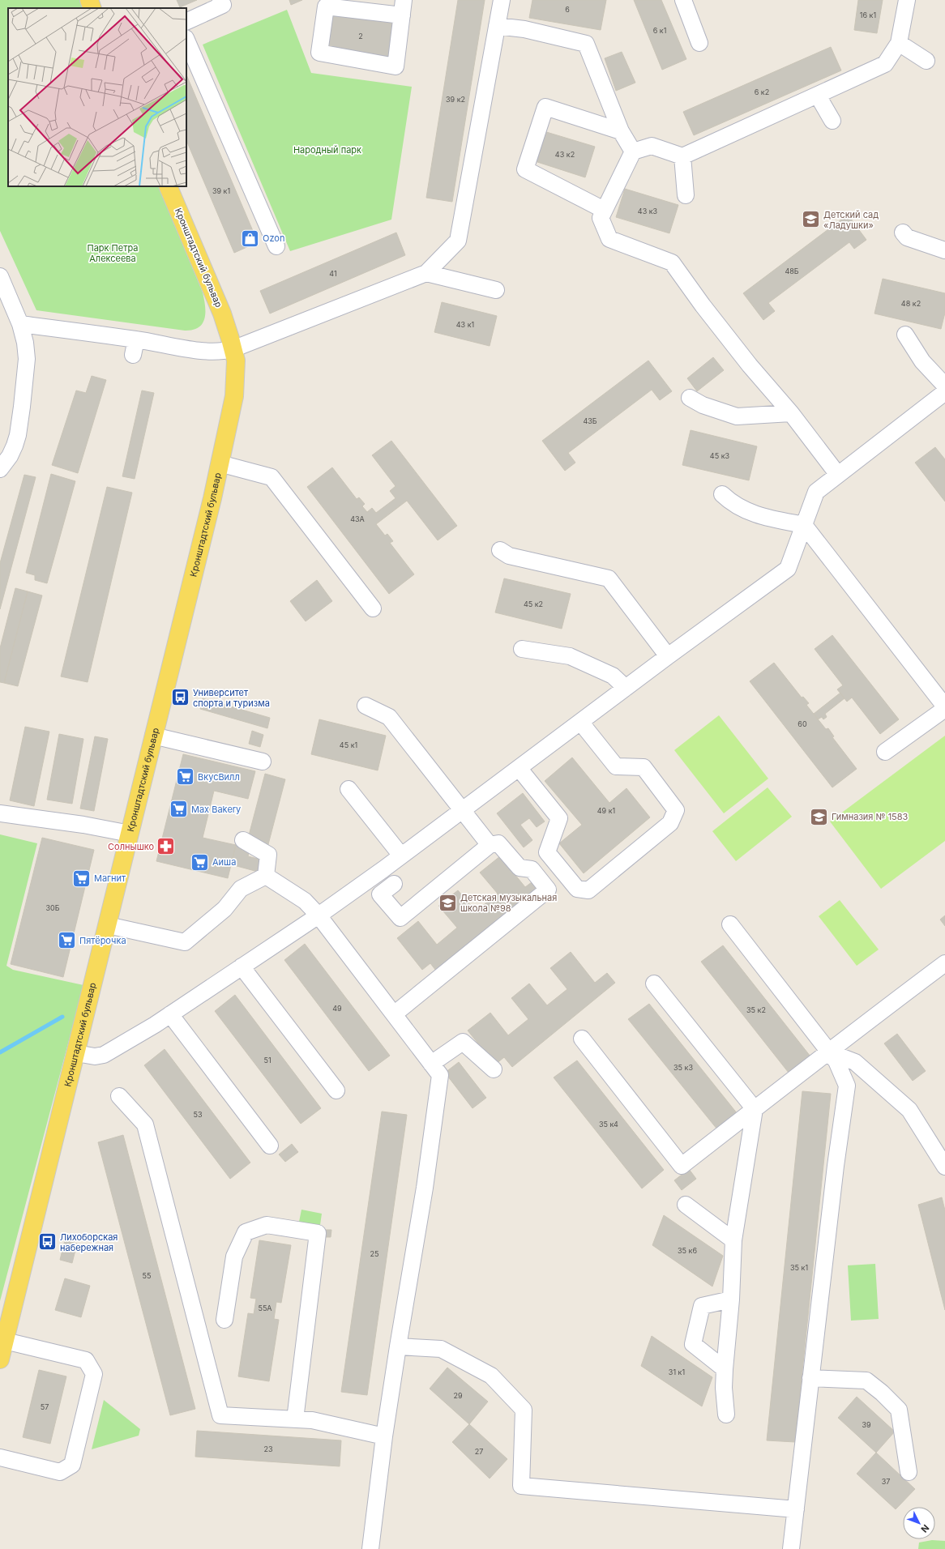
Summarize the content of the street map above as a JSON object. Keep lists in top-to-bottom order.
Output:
{
  "streets": {
    "main road": ["Кронштадтский бульвар"]
  },
  "parks": ["Народный парк", "Парк Петра Алексеева"],
  "places": {
    "school or university": ["Детский сад «Ладушки»", "Гимназия № 1583", "Детская музыкальная школа №98"],
    "shop": ["Ozon"],
    "bus stop": ["Университет спорта и туризма", "Лихоборская набережная"],
    "supermarket": [
      "ВкусВилл",
      "Max Bakery",
      "Аиша",
      "Магнит",
      "Пятёрочка"
    ],
    "pharmacy": ["Солнышко"]
  },
  "house_numbers": [
    "6",
    "16 к1",
    "6 к1",
    "2",
    "6 к2",
    "39 к2",
    "43 к2",
    "39 к1",
    "43 к3",
    "48Б",
    "41",
    "48 к2",
    "43 к1",
    "43Б",
    "45 к3",
    "43А",
    "45 к2",
    "60",
    "45 к1",
    "49 к1",
    "30Б",
    "49",
    "35 к2",
    "51",
    "35 к3",
    "53",
    "35 к4",
    "35 к6",
    "25",
    "35 к1",
    "55",
    "55А",
    "31 к1",
    "29",
    "57",
    "39",
    "23",
    "27",
    "37"
  ],
  "north": "bottom right"
}
